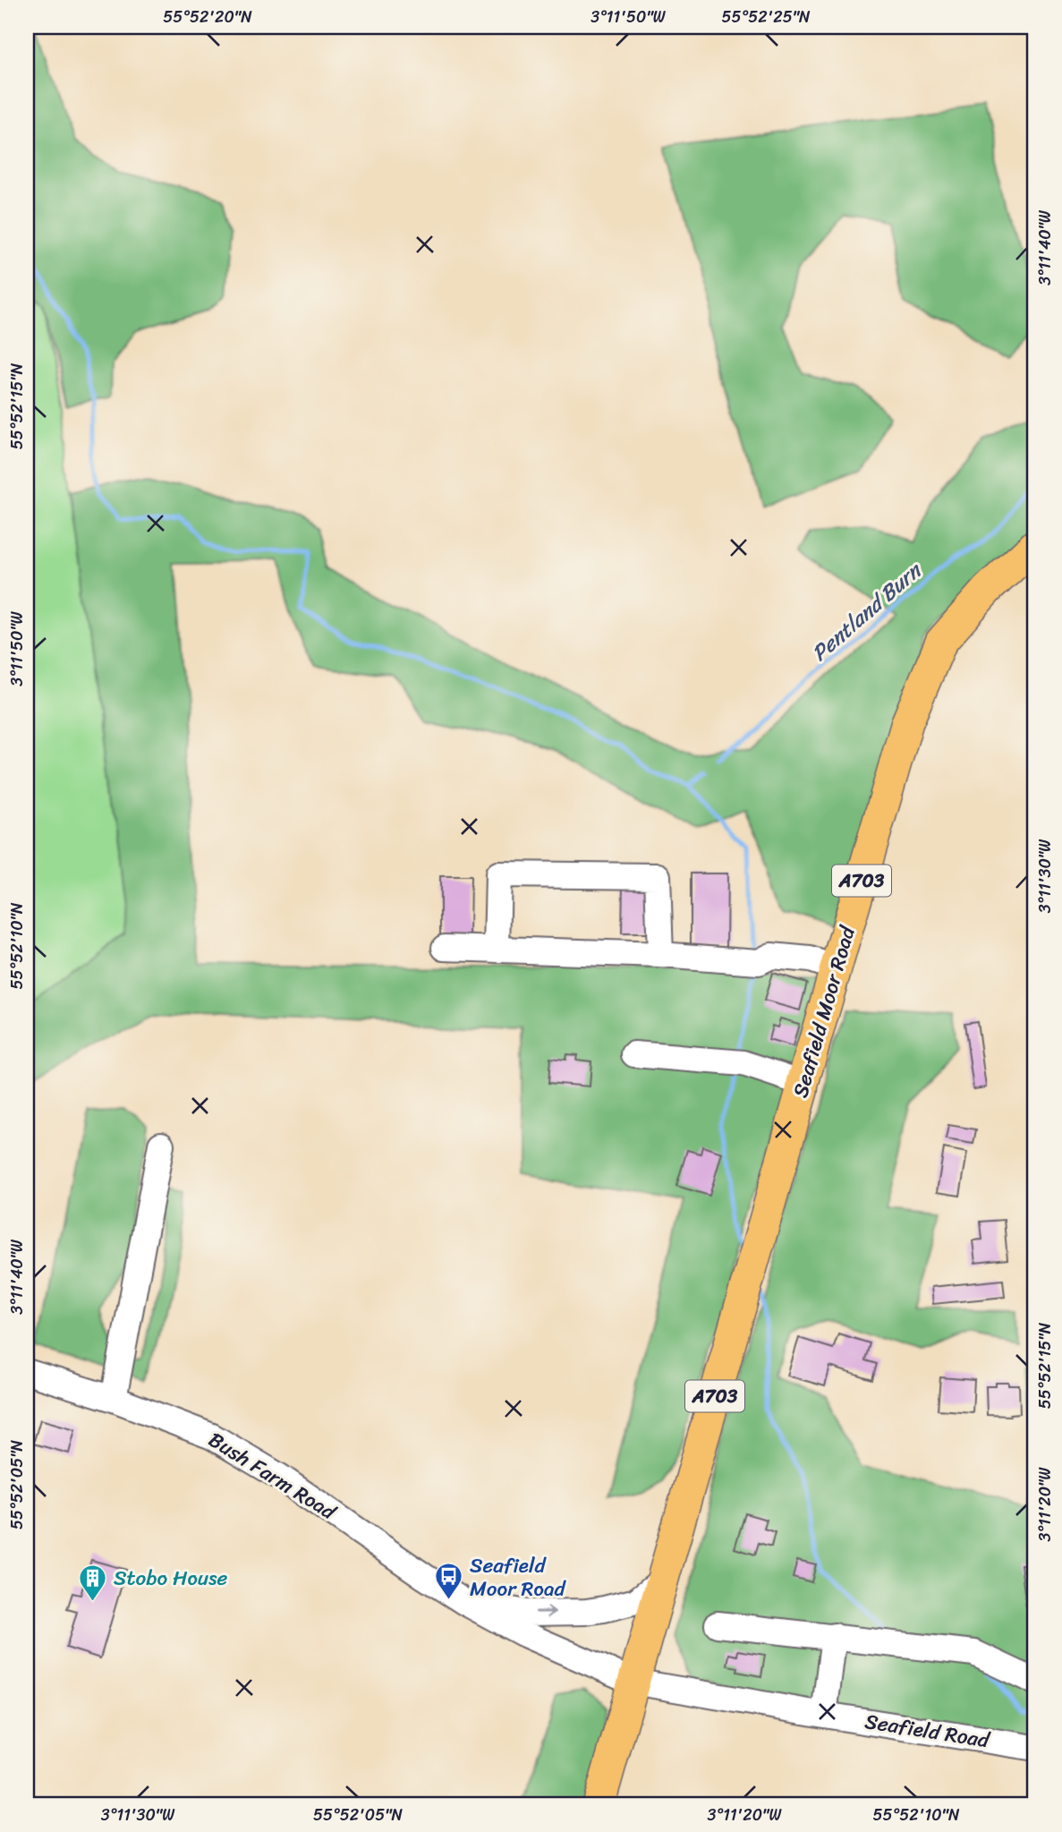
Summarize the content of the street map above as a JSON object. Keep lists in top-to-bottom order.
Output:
{
  "streets": {
    "main road": ["A703", "Seafield Moor Road"],
    "street": ["Bush Farm Road", "Seafield Road"]
  },
  "crossings": [
    ["Seafield Moor Road", "Bush Farm Road"],
    ["Seafield Moor Road", "Seafield Road"],
    ["Bush Farm Road", "Seafield Road"]
  ],
  "water": ["Pentland Burn"],
  "places": {
    "bus stop": ["Seafield Moor Road"],
    "building": ["Stobo House"]
  },
  "coordinates": [
    "55°52'20\"N",
    "3°11'50\"W",
    "55°52'25\"N",
    "3°11'40\"W",
    "55°52'15\"N",
    "3°11'30\"W",
    "55°52'10\"N",
    "55°52'05\"N",
    "3°11'20\"W"
  ]
}
